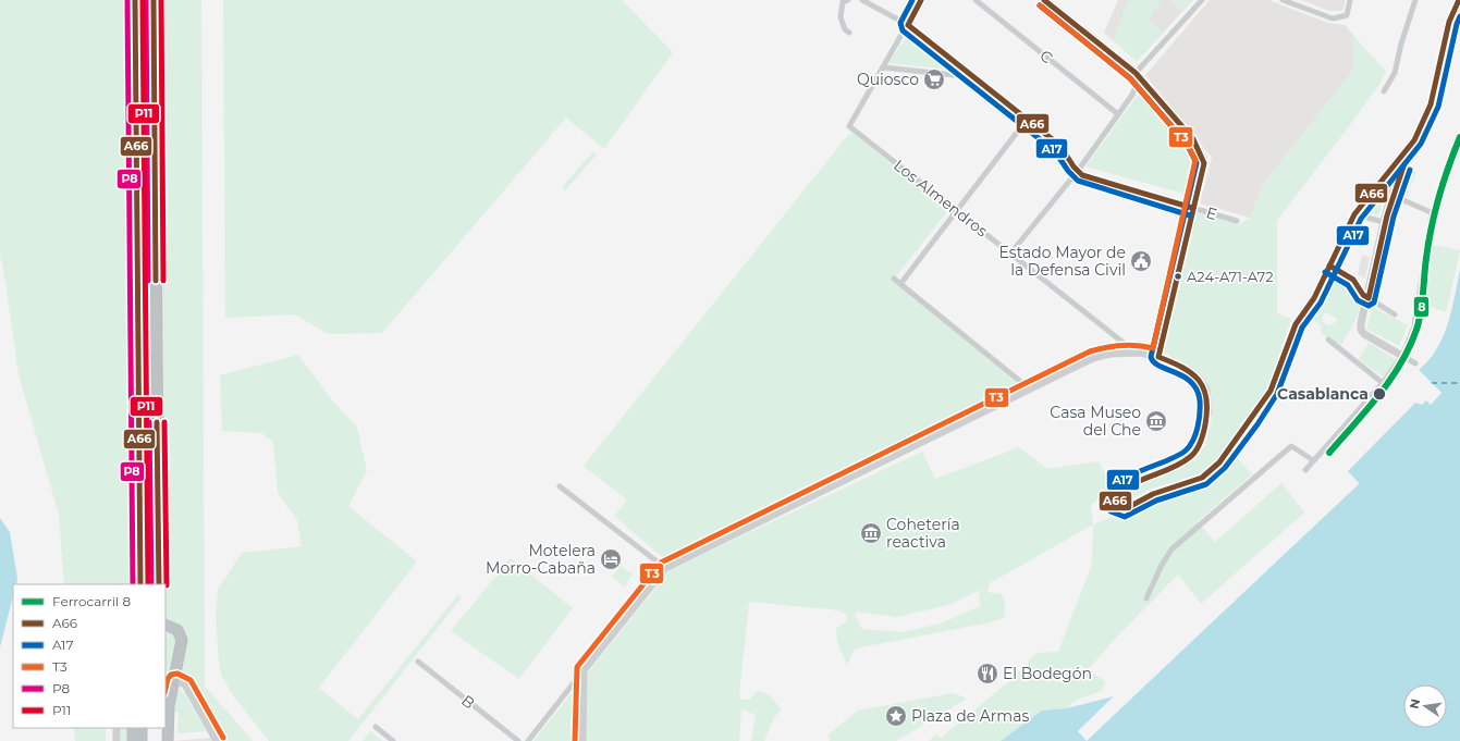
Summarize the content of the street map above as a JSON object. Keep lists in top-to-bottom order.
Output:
{
  "streets": {
    "street": [
      "C",
      "Los Almendros",
      "E",
      "B"
    ]
  },
  "places": {
    "supermarket": ["Quiosco"],
    "public building": ["Estado Mayor de la Defensa Civil"],
    "other": ["A24-A71-A72", "Casablanca"],
    "museum": ["Casa Museo del Che", "Cohetería reactiva"],
    "hotel": ["Motelera Morro-Cabaña"],
    "restaurant": ["El Bodegón"],
    "place": ["Plaza de Armas"]
  },
  "lines": [
    "transit line A66",
    "transit line A17",
    "transit line P8",
    "transit line P11",
    "transit line T3",
    "rail line 8"
  ],
  "legend": [
    "Ferrocarril 8",
    "A66",
    "A17",
    "T3",
    "P8",
    "P11"
  ],
  "north": "left"
}
